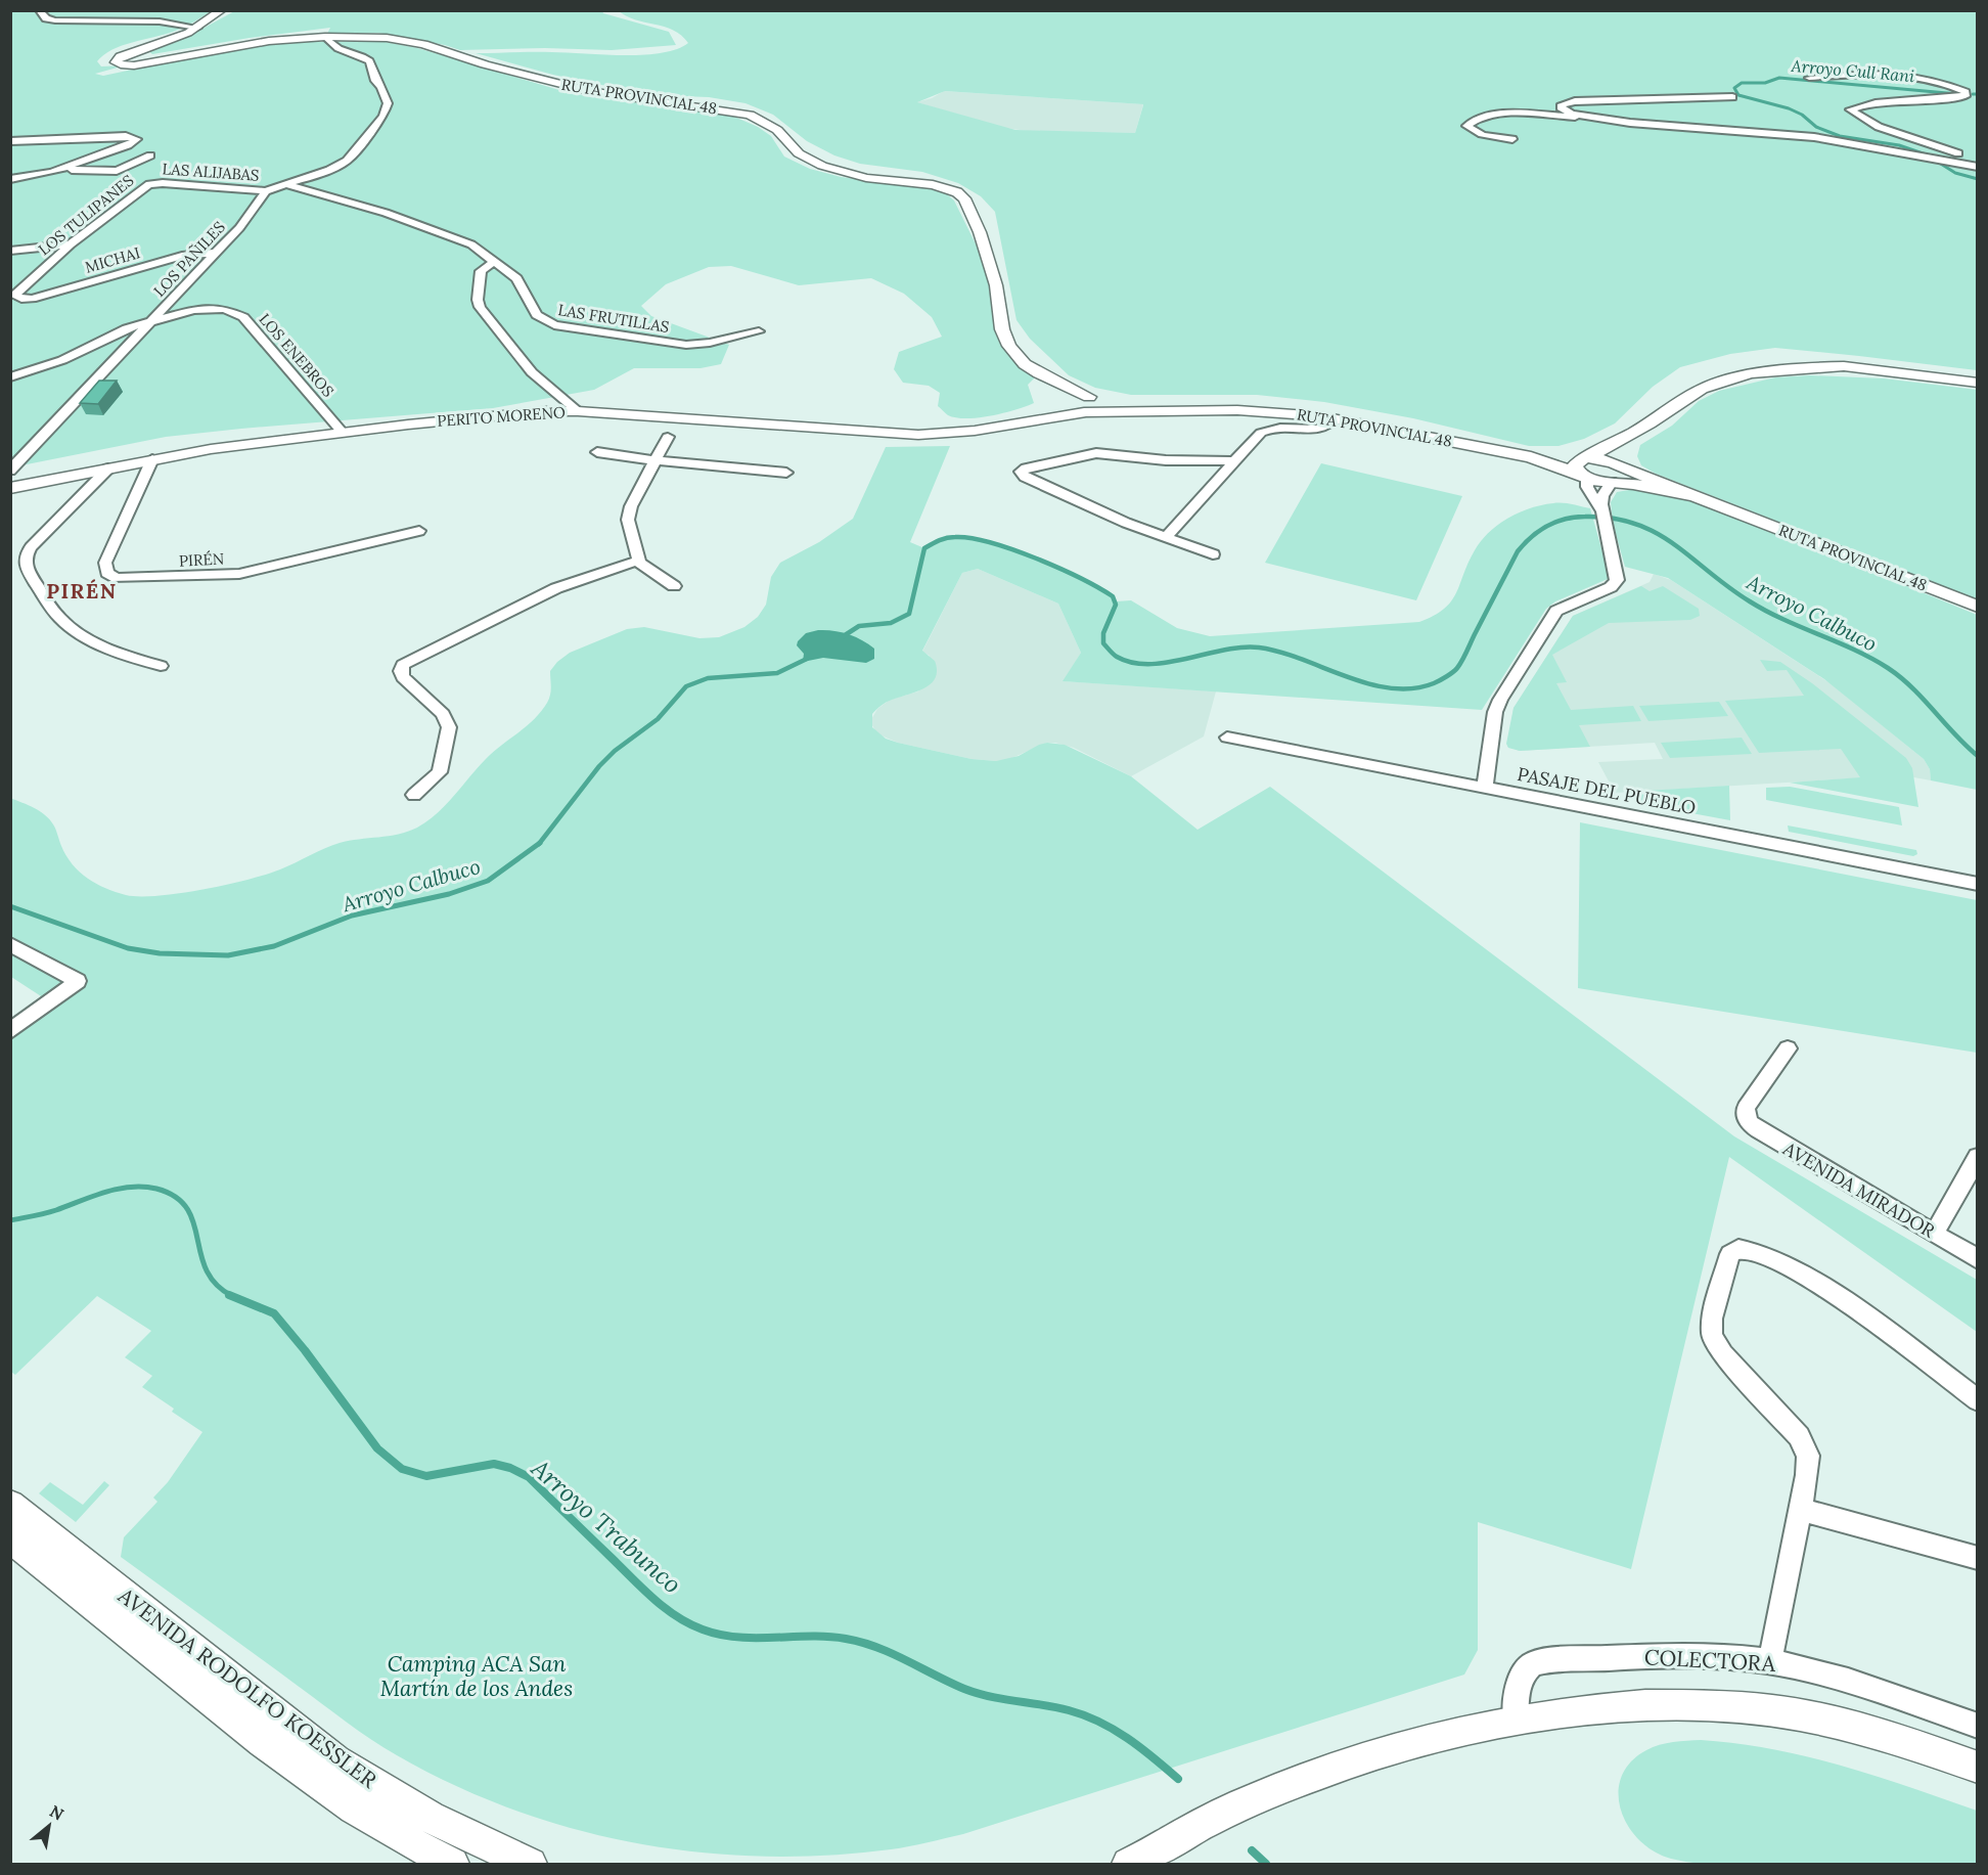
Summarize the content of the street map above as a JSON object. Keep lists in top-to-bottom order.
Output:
{
  "streets": {
    "main road": ["RUTA PROVINCIAL 48", "PERITO MORENO", "AVENIDA RODOLFO KOESSLER"],
    "street": [
      "LAS ALIJABAS",
      "LOS TULIPANES",
      "LOS PAÑILES",
      "MICHAI",
      "LAS FRUTILLAS",
      "LOS ENEBROS",
      "PIRÉN",
      "PASAJE DEL PUEBLO",
      "AVENIDA MIRADOR",
      "COLECTORA"
    ]
  },
  "crossings": [
    ["RUTA PROVINCIAL 48", "PERITO MORENO"],
    ["LAS ALIJABAS", "LOS TULIPANES"],
    ["LAS ALIJABAS", "LOS PAÑILES"],
    ["LOS TULIPANES", "MICHAI"],
    ["LOS PAÑILES", "MICHAI"],
    ["LOS PAÑILES", "LOS ENEBROS"],
    ["LOS ENEBROS", "PERITO MORENO"],
    ["PERITO MORENO", "PIRÉN"]
  ],
  "districts": ["PIRÉN"],
  "water": ["Arroyo Cull Rani", "Arroyo Calbuco", "Arroyo Trabunco"],
  "parks": ["Camping ACA San Martín de los Andes"],
  "north": "top right"
}
